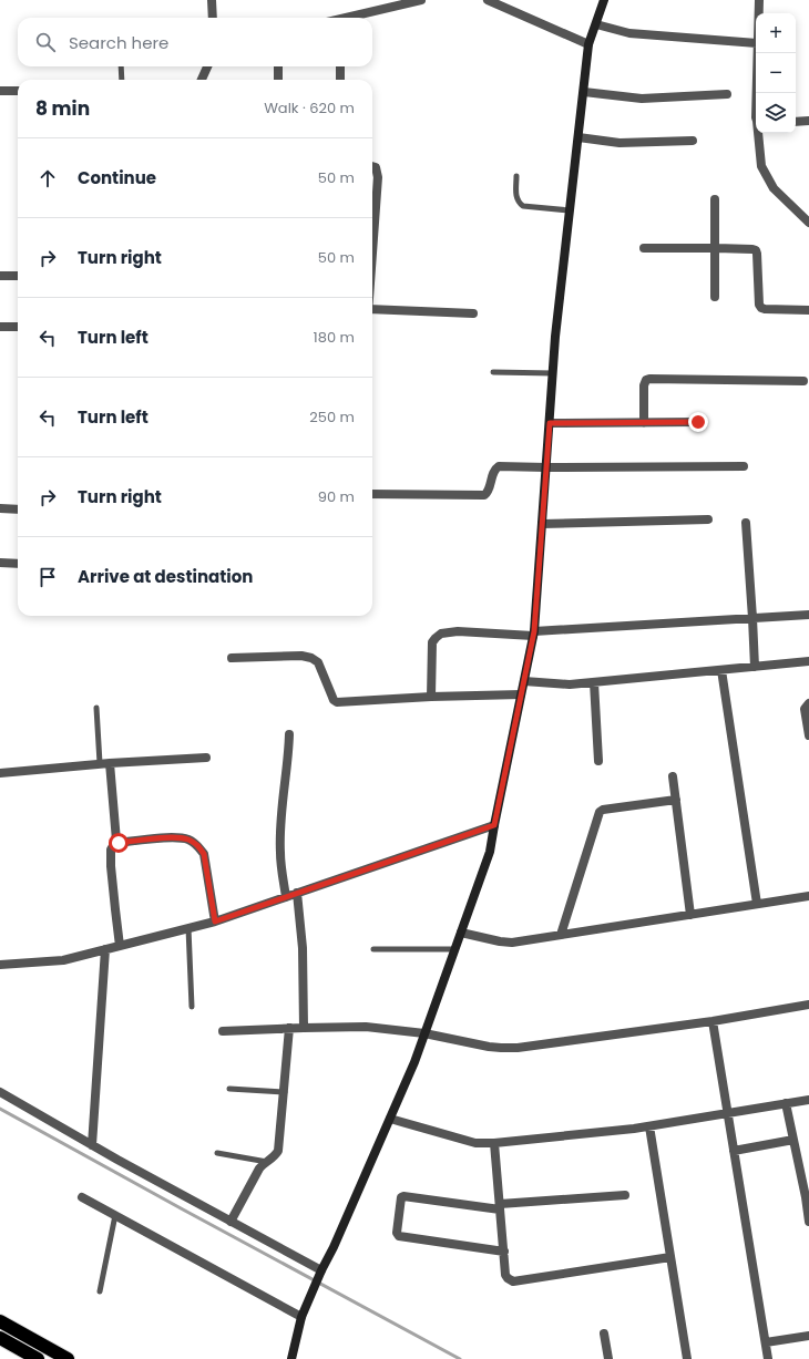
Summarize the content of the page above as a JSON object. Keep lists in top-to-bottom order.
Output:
{
  "page": {
    "map_buttons": ["+", "−"],
    "search": "Search here",
    "heading": ["8 min", "Walk · 620 m"],
    "list": [
      ["Continue", "50 m"],
      ["Turn right", "50 m"],
      ["Turn left", "180 m"],
      ["Turn left", "250 m"],
      ["Turn right", "90 m"],
      "Arrive at destination"
    ]
  }
}
